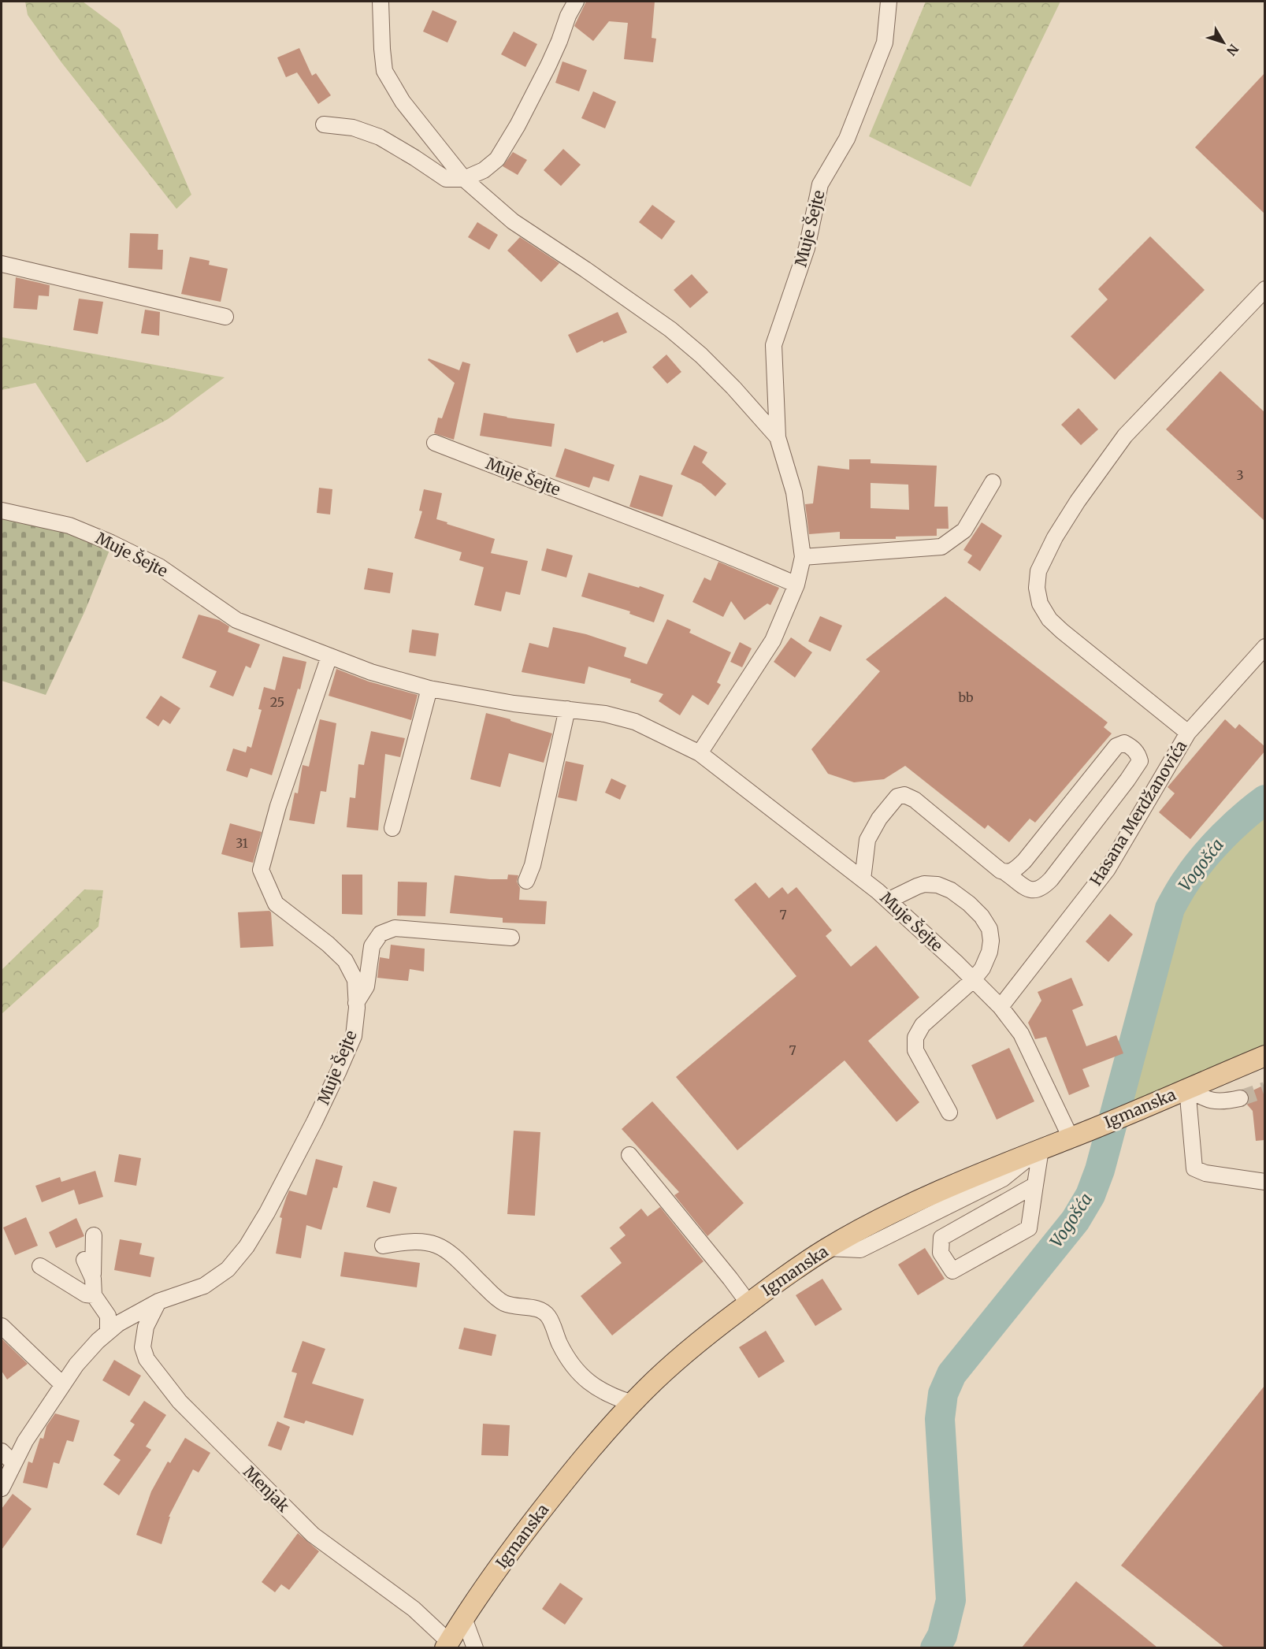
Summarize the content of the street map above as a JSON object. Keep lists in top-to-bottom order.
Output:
{
  "streets": {
    "main road": ["Igmanska"],
    "street": ["Muje Šejte", "Hasana Merdžanovića", "Menjak"]
  },
  "crossings": [
    ["Muje Šejte", "Hasana Merdžanovića"],
    ["Muje Šejte", "Igmanska"],
    ["Muje Šejte", "Menjak"],
    ["Igmanska", "Menjak"]
  ],
  "water": ["Vogošća"],
  "house_numbers": [
    "3",
    "bb",
    "25",
    "31",
    "7",
    "7"
  ],
  "north": "bottom right"
}
